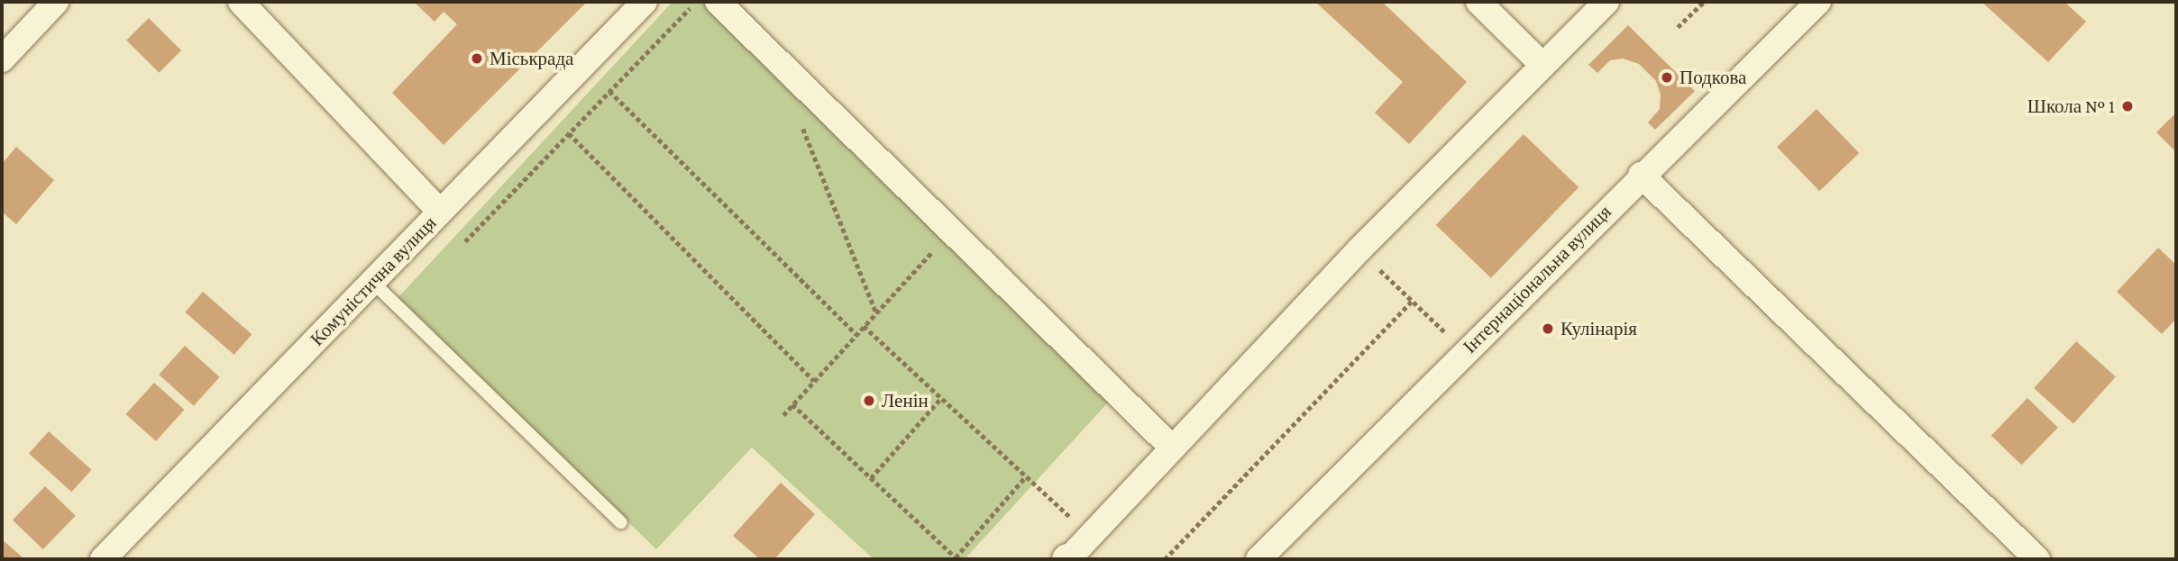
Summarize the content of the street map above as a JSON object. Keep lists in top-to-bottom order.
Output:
{
  "streets": {
    "street": ["Інтернаціональна вулиця", "Комуністична вулиця"]
  },
  "places": [
    "Міськрада",
    "Подкова",
    "Школа № 1",
    "Кулінарія",
    "Ленін"
  ]
}
